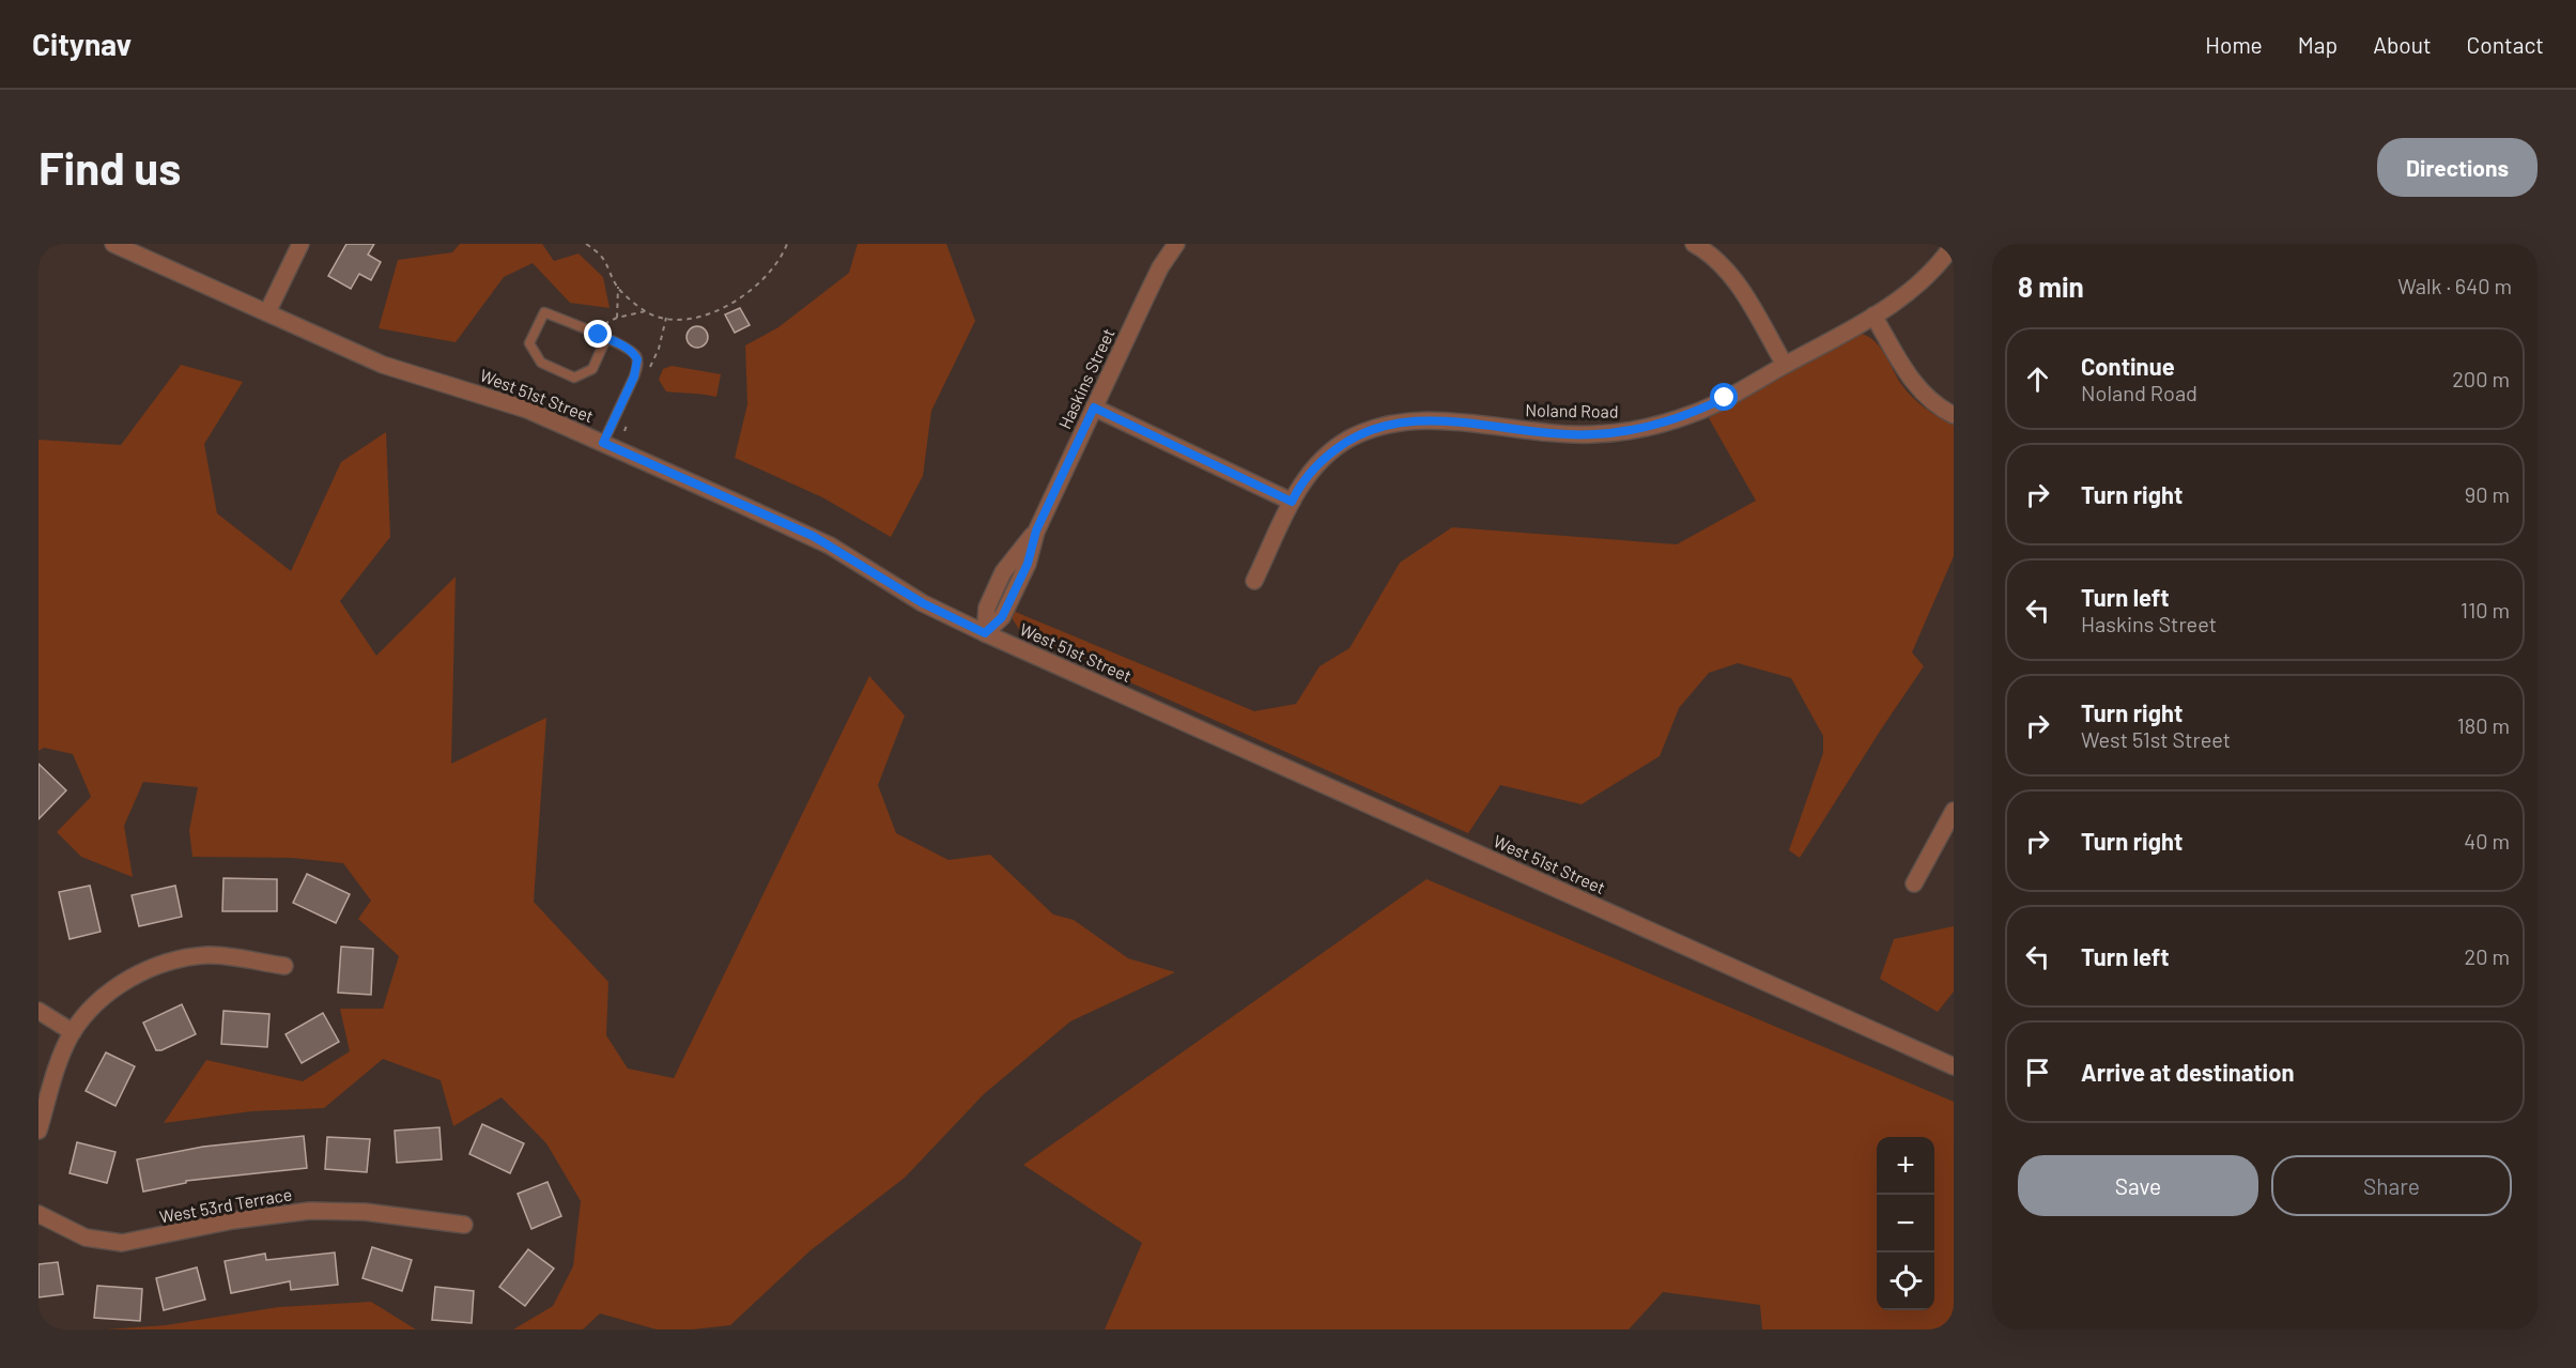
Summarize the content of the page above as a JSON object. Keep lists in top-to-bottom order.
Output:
{
  "streets": {
    "street": [
      "Haskins Street",
      "West 51st Street",
      "Noland Road",
      "West 53rd Terrace"
    ]
  },
  "crossings": [
    ["Haskins Street", "West 51st Street"]
  ],
  "page": {
    "header": "Citynav",
    "nav": [
      "Home",
      "Map",
      "About",
      "Contact"
    ],
    "buttons": [
      "Directions",
      ["Save", "Share"]
    ],
    "title": "Find us",
    "heading": ["8 min", "Walk · 640 m"],
    "list": [
      ["Continue", "Noland Road", "200 m"],
      ["Turn right", "90 m"],
      ["Turn left", "Haskins Street", "110 m"],
      ["Turn right", "West 51st Street", "180 m"],
      ["Turn right", "40 m"],
      ["Turn left", "20 m"],
      "Arrive at destination"
    ],
    "map_buttons": ["+", "−"]
  }
}
